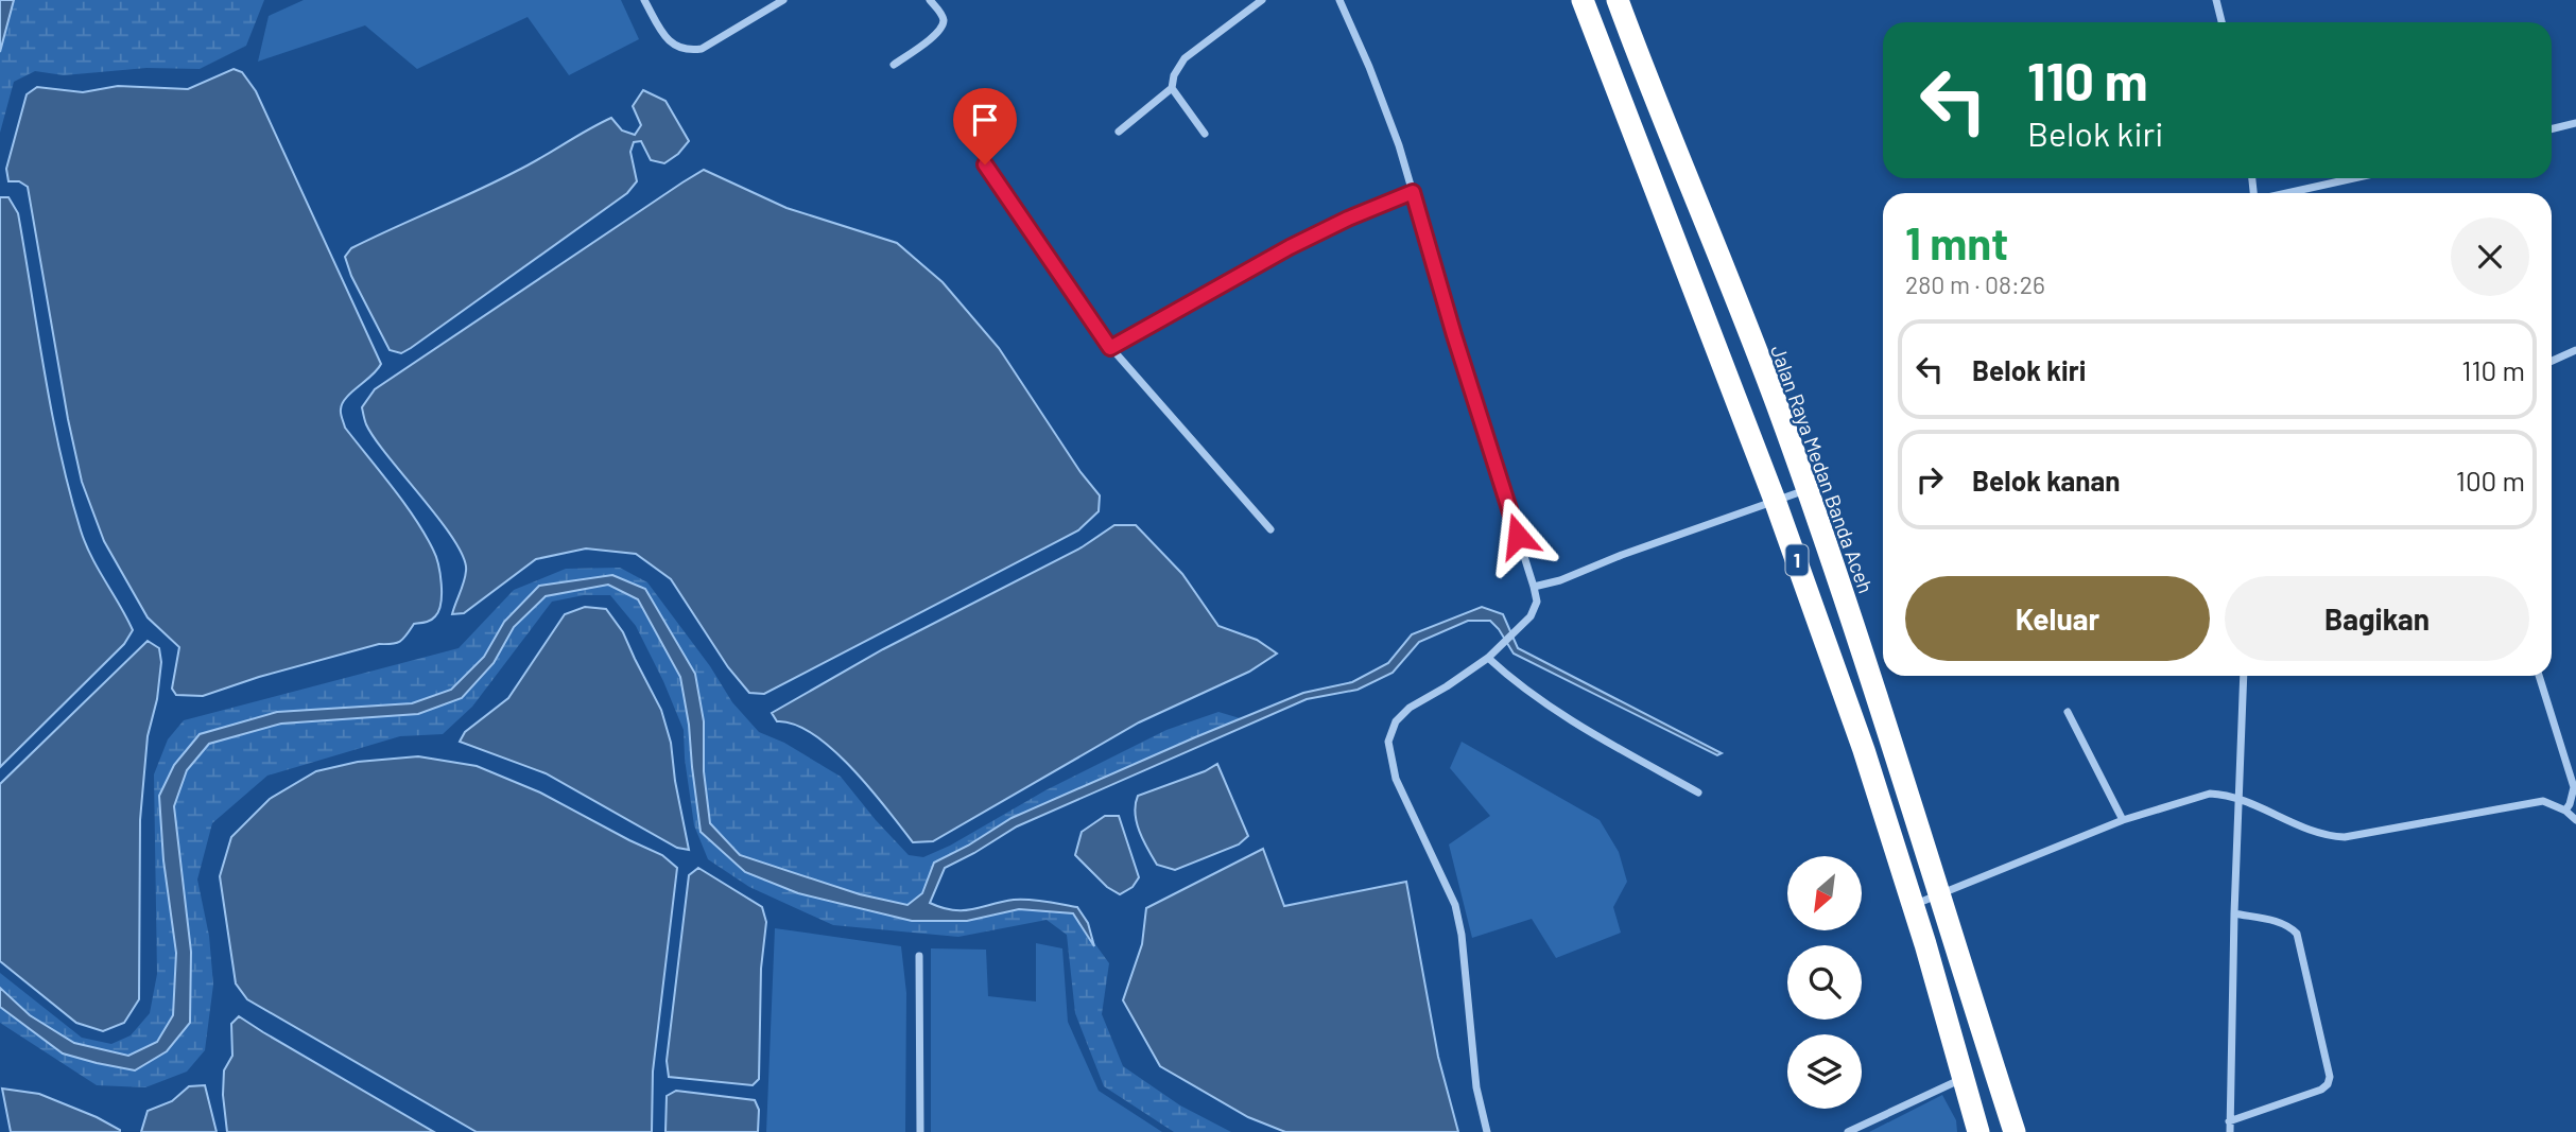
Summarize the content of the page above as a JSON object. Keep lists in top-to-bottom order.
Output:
{
  "streets": {
    "highway": ["Jalan Raya Medan Banda Aceh", "1"]
  },
  "north": "bottom left",
  "page": {
    "turn": ["110 m", "Belok kiri"],
    "heading": ["1 mnt", "280 m · 08:26"],
    "list": [
      {
        "name": "Belok kiri",
        "value": "110 m"
      },
      {
        "name": "Belok kanan",
        "value": "100 m"
      }
    ],
    "buttons": ["Keluar", "Bagikan"]
  }
}
